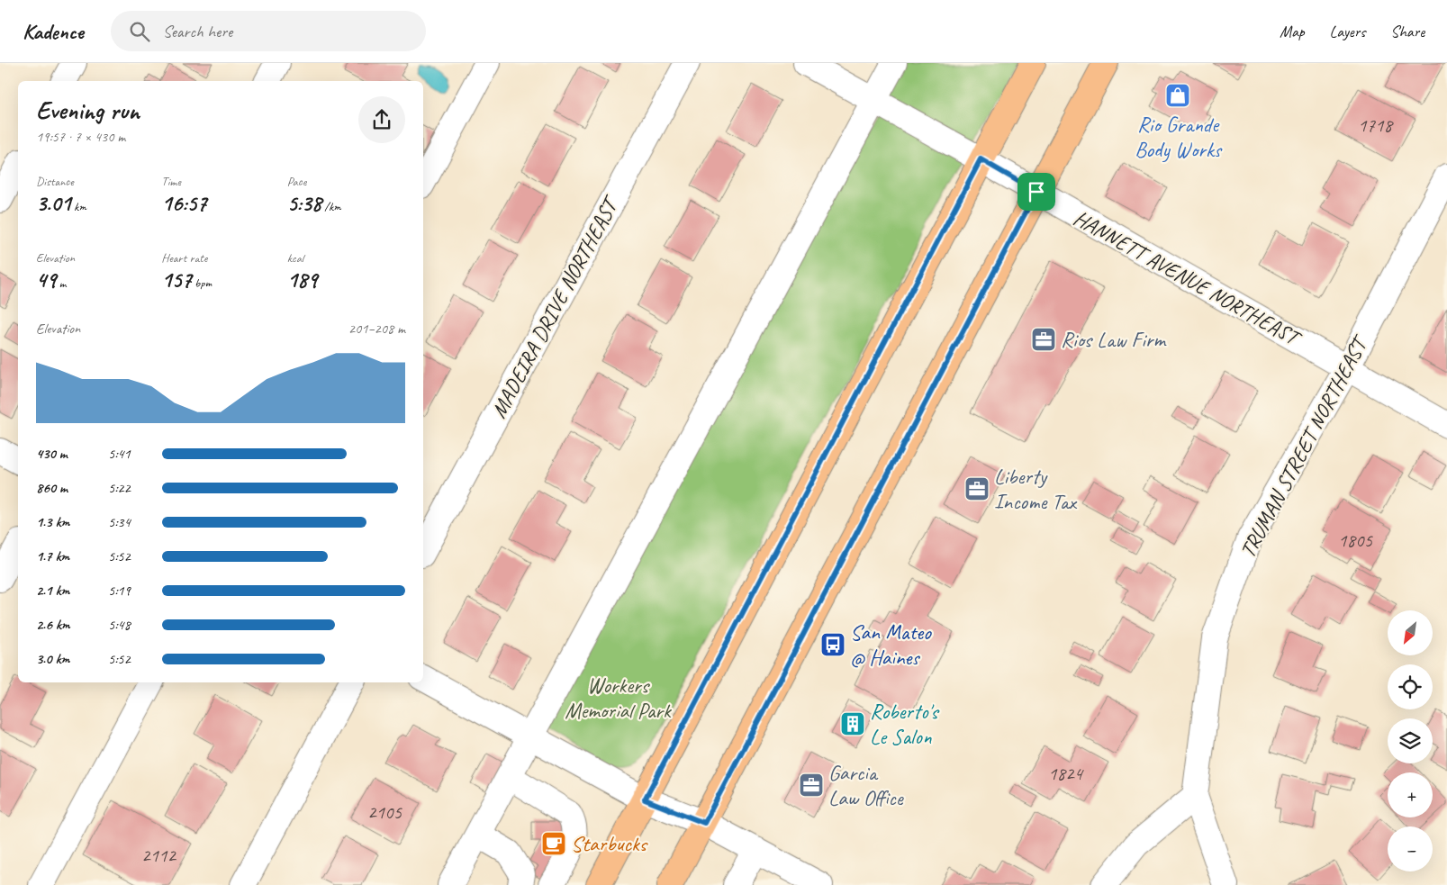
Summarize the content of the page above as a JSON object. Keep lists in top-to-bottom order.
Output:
{
  "streets": {
    "street": ["HANNETT AVENUE NORTHEAST", "MADEIRA DRIVE NORTHEAST", "TRUMAN STREET NORTHEAST"]
  },
  "crossings": [
    ["HANNETT AVENUE NORTHEAST", "TRUMAN STREET NORTHEAST"]
  ],
  "parks": ["Workers Memorial Park"],
  "places": {
    "shop": ["Rio Grande Body Works"],
    "office": ["Rios Law Firm", "Liberty Income Tax", "Garcia Law Office"],
    "bus stop": ["San Mateo @ Haines"],
    "building": ["Roberto's Le Salon"],
    "cafe": ["Starbucks"]
  },
  "house_numbers": [
    "1718",
    "1805",
    "1824",
    "2105",
    "2112"
  ],
  "north": "bottom left",
  "page": {
    "header": "Kadence",
    "search": "Search here",
    "nav": ["Map", "Layers", "Share"],
    "heading": ["Evening run", "19:57 · 7 × 430 m"],
    "stats": [
      ["Distance", "3.01 km"],
      ["Time", "16:57"],
      ["Pace", "5:38 /km"],
      ["Elevation", "49 m"],
      ["Heart rate", "157 bpm"],
      ["kcal", "189"]
    ],
    "chart": ["Elevation", "201–208 m"],
    "list": [
      {
        "name": "430 m",
        "note": "5:41"
      },
      {
        "name": "860 m",
        "note": "5:22"
      },
      {
        "name": "1.3 km",
        "note": "5:34"
      },
      {
        "name": "1.7 km",
        "note": "5:52"
      },
      {
        "name": "2.1 km",
        "note": "5:19"
      },
      {
        "name": "2.6 km",
        "note": "5:48"
      },
      {
        "name": "3.0 km",
        "note": "5:52"
      }
    ],
    "map_buttons": ["+", "−"]
  }
}
